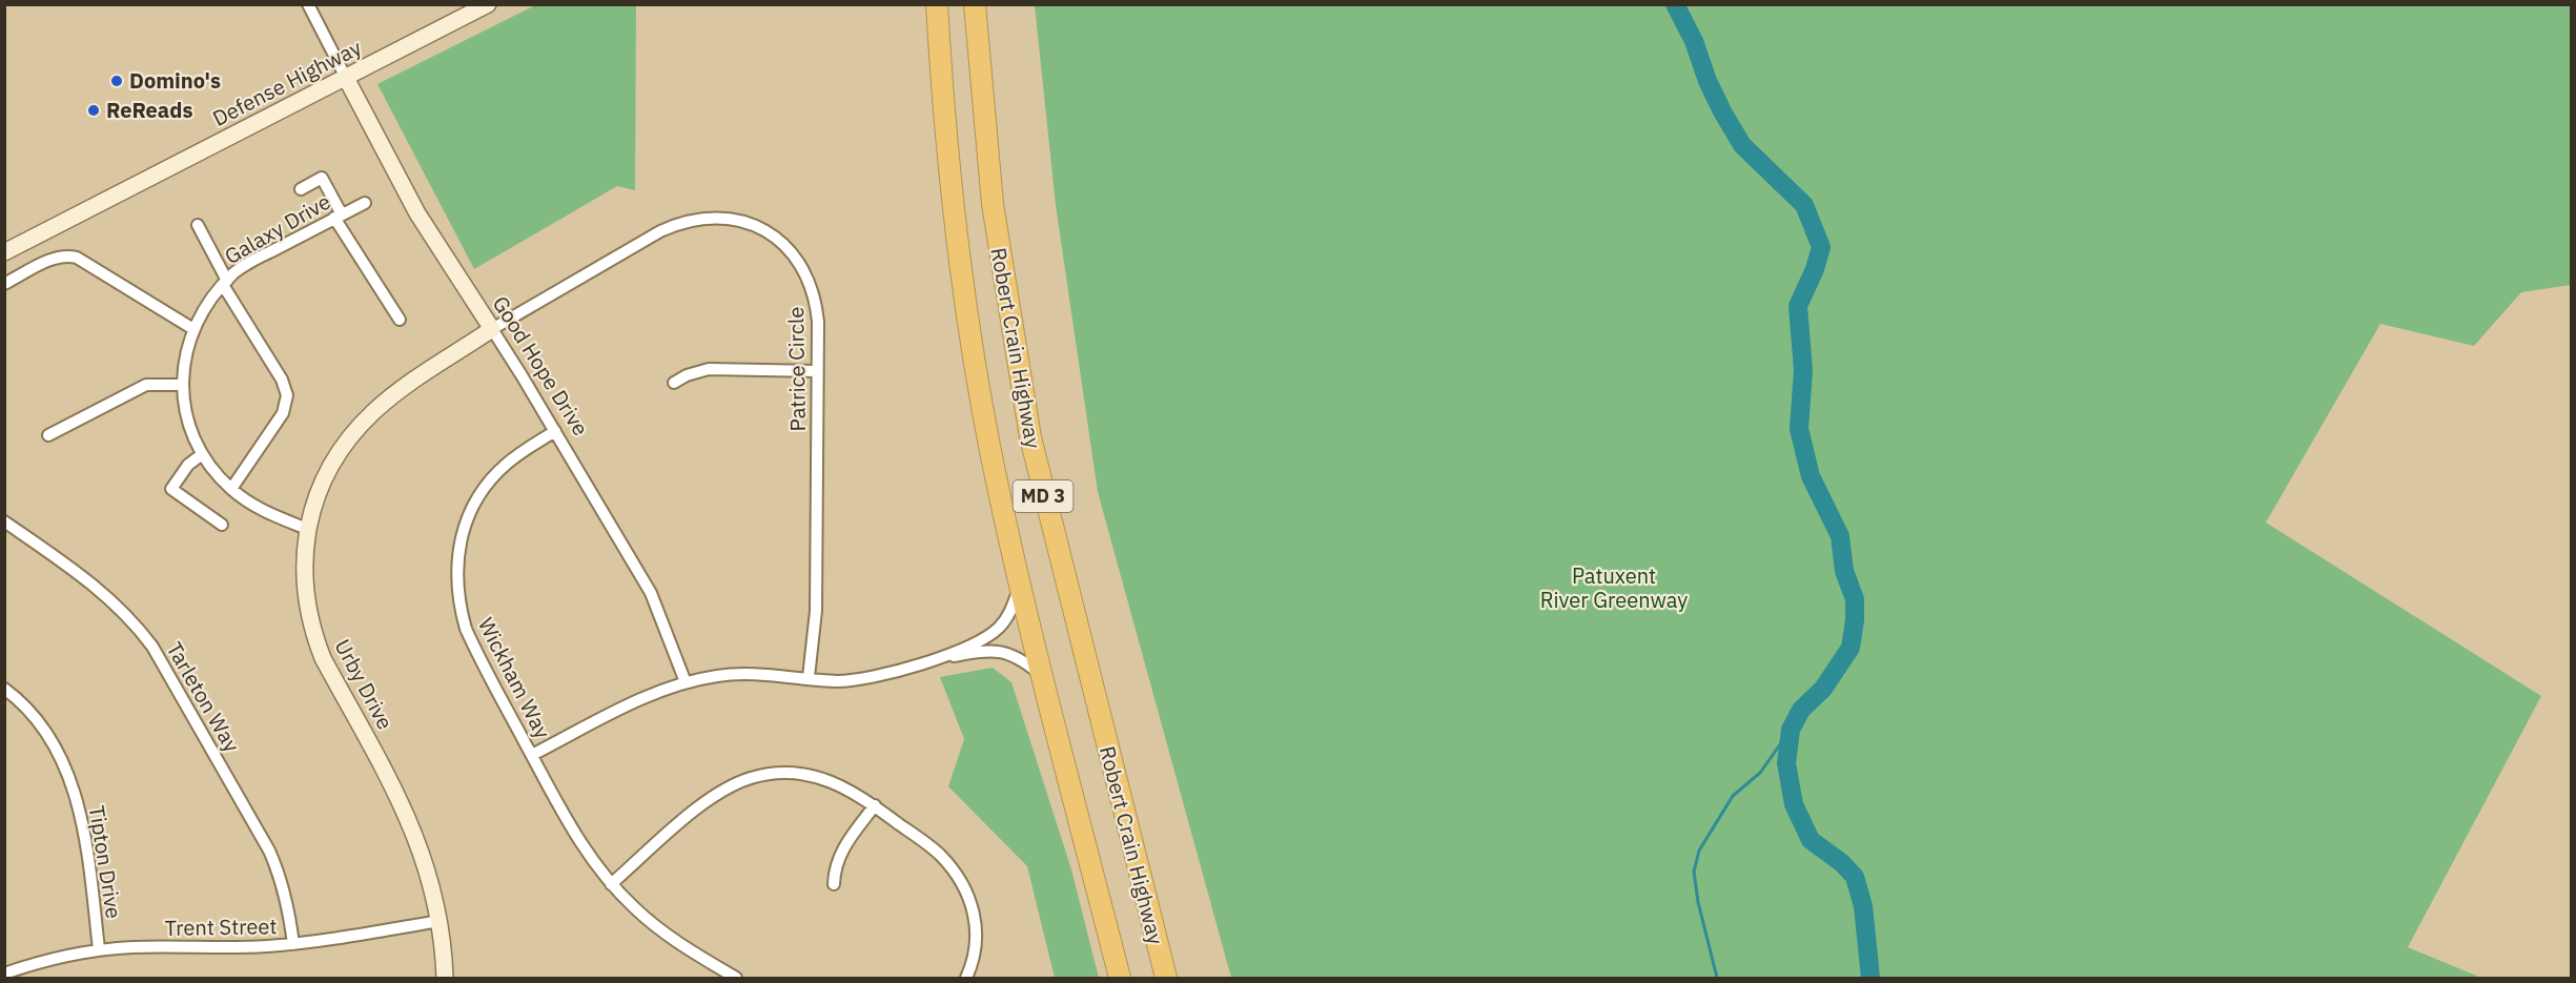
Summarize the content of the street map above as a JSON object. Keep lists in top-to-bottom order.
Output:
{
  "streets": {
    "highway": ["Robert Crain Highway", "MD 3"],
    "street": [
      "Defense Highway",
      "Galaxy Drive",
      "Good Hope Drive",
      "Patrice Circle",
      "Wickham Way",
      "Urby Drive",
      "Tarleton Way",
      "Tipton Drive",
      "Trent Street"
    ]
  },
  "crossings": [
    ["Defense Highway", "Good Hope Drive"],
    ["Galaxy Drive", "Urby Drive"],
    ["Good Hope Drive", "Patrice Circle"],
    ["Good Hope Drive", "Wickham Way"],
    ["Good Hope Drive", "Urby Drive"],
    ["Patrice Circle", "Urby Drive"],
    ["Urby Drive", "Trent Street"],
    ["Tarleton Way", "Trent Street"],
    ["Tipton Drive", "Trent Street"]
  ],
  "parks": ["Patuxent River Greenway"],
  "places": ["Domino's", "ReReads"]
}
